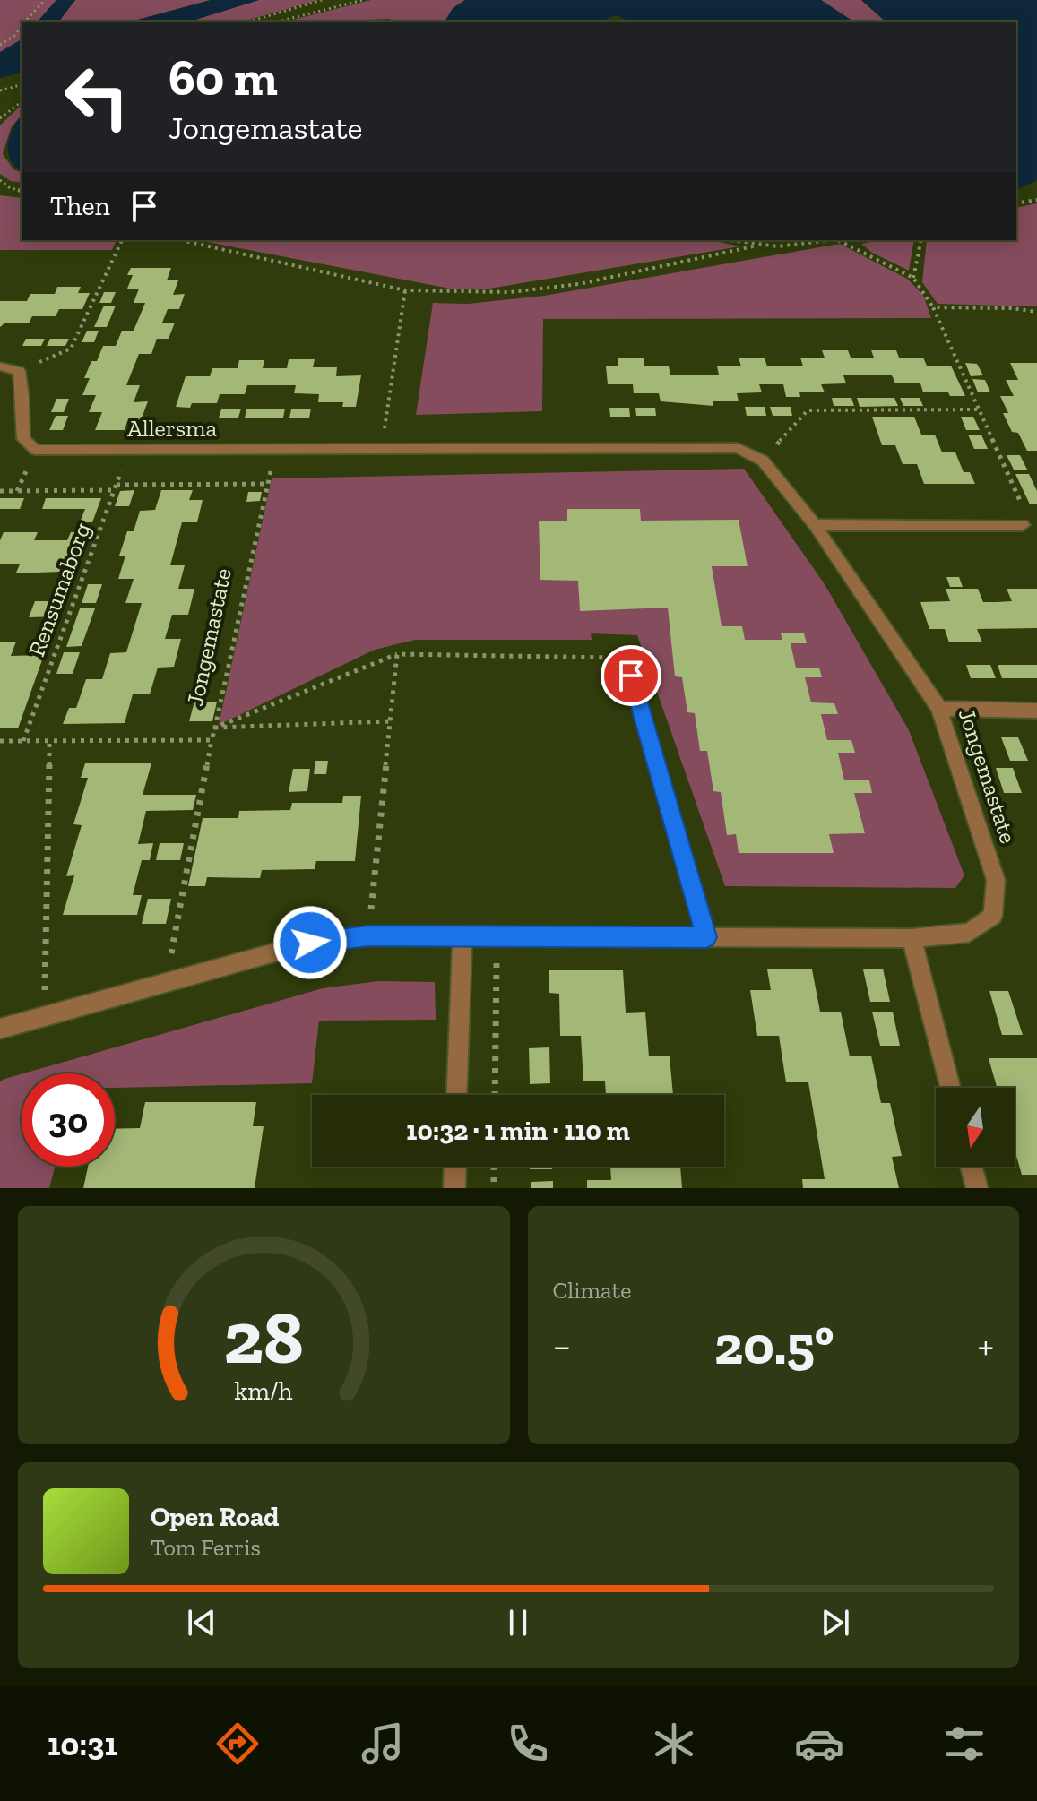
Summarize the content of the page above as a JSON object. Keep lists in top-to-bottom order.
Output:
{
  "streets": {
    "street": ["Allersma", "Jongemastate"],
    "path": ["Rensumaborg"]
  },
  "crossings": [
    ["Allersma", "Rensumaborg"],
    ["Allersma", "Jongemastate"]
  ],
  "north": "bottom",
  "page": {
    "turn": ["60 m", "Jongemastate"],
    "then": "Then",
    "limit": "30",
    "trip": "10:32 · 1 min · 110 m",
    "tile": "Climate",
    "heat": ["−", "20.5°", "+"],
    "song": ["Open Road", "Tom Ferris"],
    "tabs": "10:31",
    "gauge": ["28", "km/h"]
  }
}
